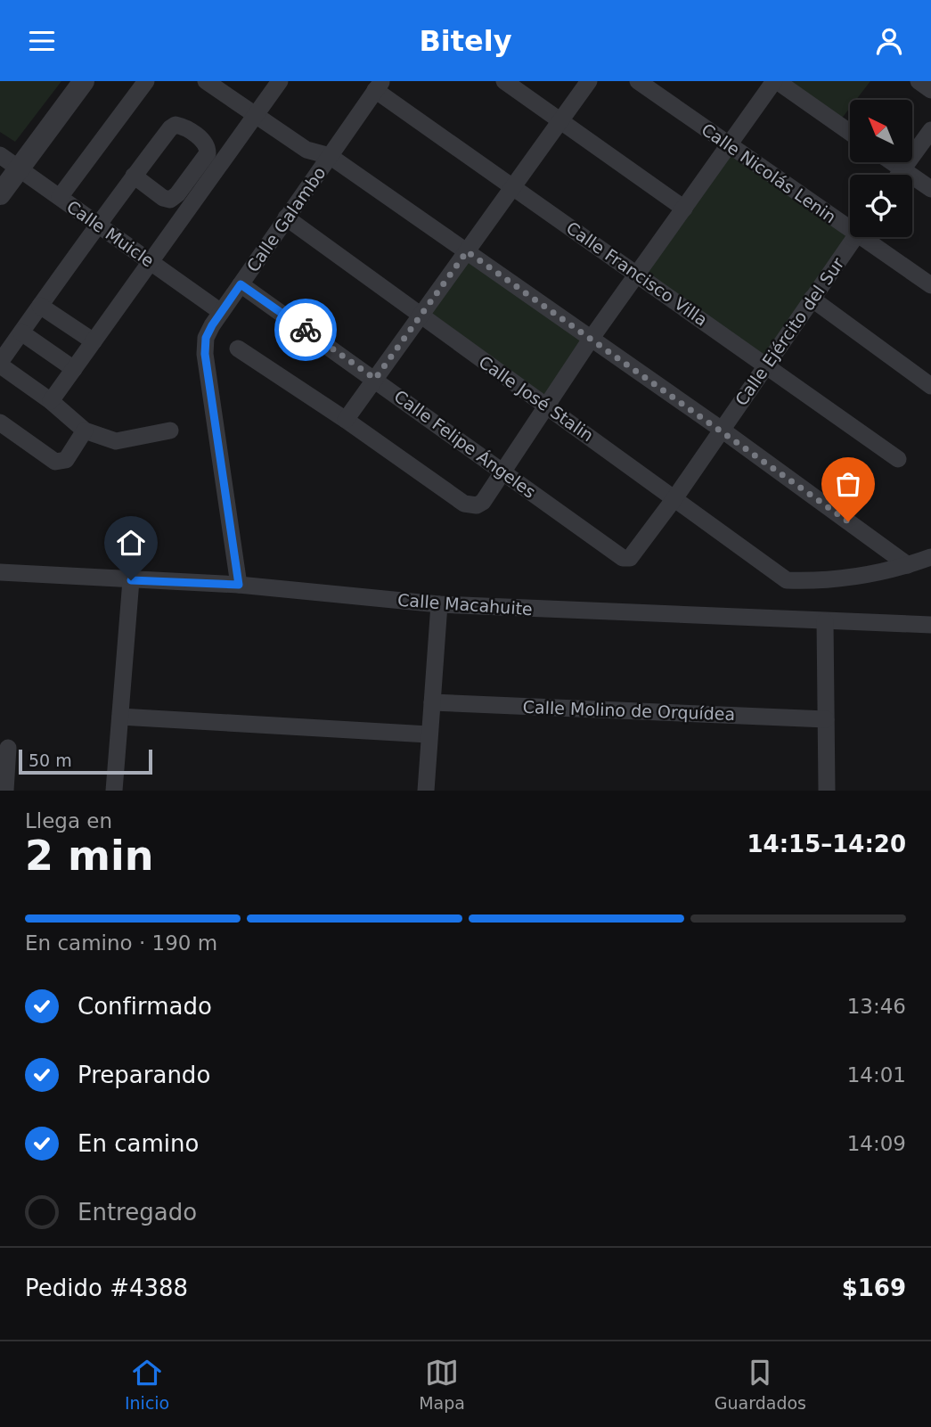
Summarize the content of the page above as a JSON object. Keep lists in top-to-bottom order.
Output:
{
  "streets": {
    "street": [
      "Calle Nicolás Lenin",
      "Calle Galambo",
      "Calle Muicle",
      "Calle Francisco Villa",
      "Calle Ejército del Sur",
      "Calle José Stalin",
      "Calle Felipe Ángeles",
      "Calle Macahuite",
      "Calle Molino de Orquídea"
    ]
  },
  "crossings": [
    ["Calle Galambo", "Calle Muicle"],
    ["Calle Galambo", "Calle Francisco Villa"],
    ["Calle Galambo", "Calle José Stalin"],
    ["Calle Galambo", "Calle Felipe Ángeles"],
    ["Calle Galambo", "Calle Macahuite"],
    ["Calle Francisco Villa", "Calle Ejército del Sur"],
    ["Calle Ejército del Sur", "Calle José Stalin"],
    ["Calle Ejército del Sur", "Calle Felipe Ángeles"]
  ],
  "scale_bar": "50 m",
  "north": "top left",
  "page": {
    "header": "Bitely",
    "scale": "50 m",
    "heading": ["2 min", "Llega en", "14:15–14:20"],
    "panel": ["Pedido #4388", "$169"],
    "bar": "En camino · 190 m",
    "list": [
      ["Confirmado", "13:46"],
      ["Preparando", "14:01"],
      ["En camino", "14:09"],
      "Entregado"
    ],
    "tabs": ["Inicio", "Mapa", "Guardados"]
  }
}
